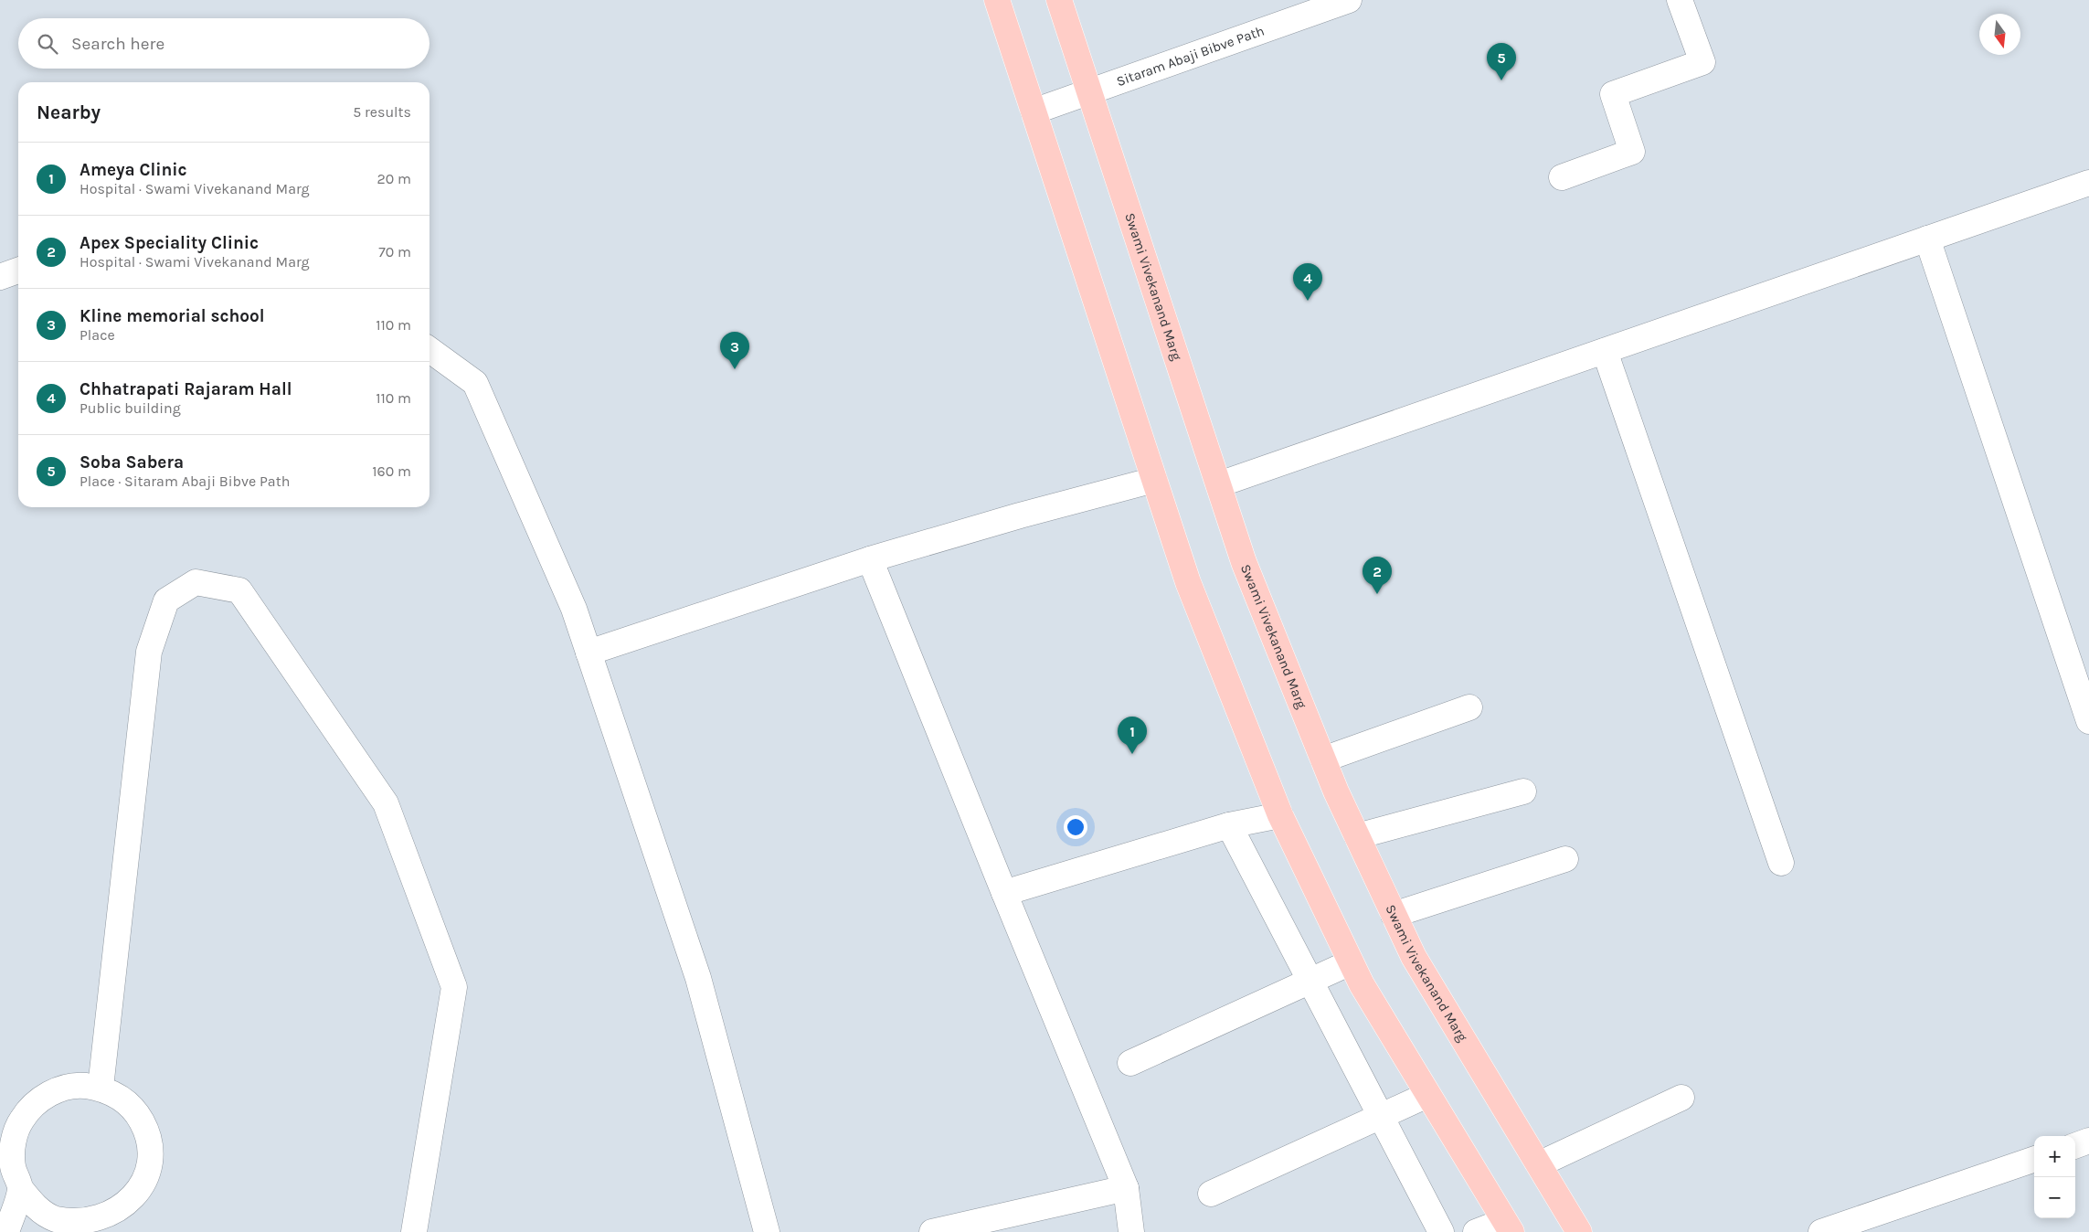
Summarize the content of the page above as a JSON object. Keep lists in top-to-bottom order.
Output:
{
  "streets": {
    "main road": ["Swami Vivekanand Marg"],
    "street": ["Sitaram Abaji Bibve Path"]
  },
  "crossings": [
    ["Sitaram Abaji Bibve Path", "Swami Vivekanand Marg"]
  ],
  "north": "bottom",
  "page": {
    "search": "Search here",
    "pins": [
      "5",
      "4",
      "3",
      "2",
      "1"
    ],
    "heading": ["Nearby", "5 results"],
    "list": [
      {
        "mark": "1",
        "name": "Ameya Clinic",
        "note": "Hospital · Swami Vivekanand Marg",
        "value": "20 m"
      },
      {
        "mark": "2",
        "name": "Apex Speciality Clinic",
        "note": "Hospital · Swami Vivekanand Marg",
        "value": "70 m"
      },
      {
        "mark": "3",
        "name": "Kline memorial school",
        "note": "Place",
        "value": "110 m"
      },
      {
        "mark": "4",
        "name": "Chhatrapati Rajaram Hall",
        "note": "Public building",
        "value": "110 m"
      },
      {
        "mark": "5",
        "name": "Soba Sabera",
        "note": "Place · Sitaram Abaji Bibve Path",
        "value": "160 m"
      }
    ],
    "map_buttons": ["+", "−"]
  }
}
